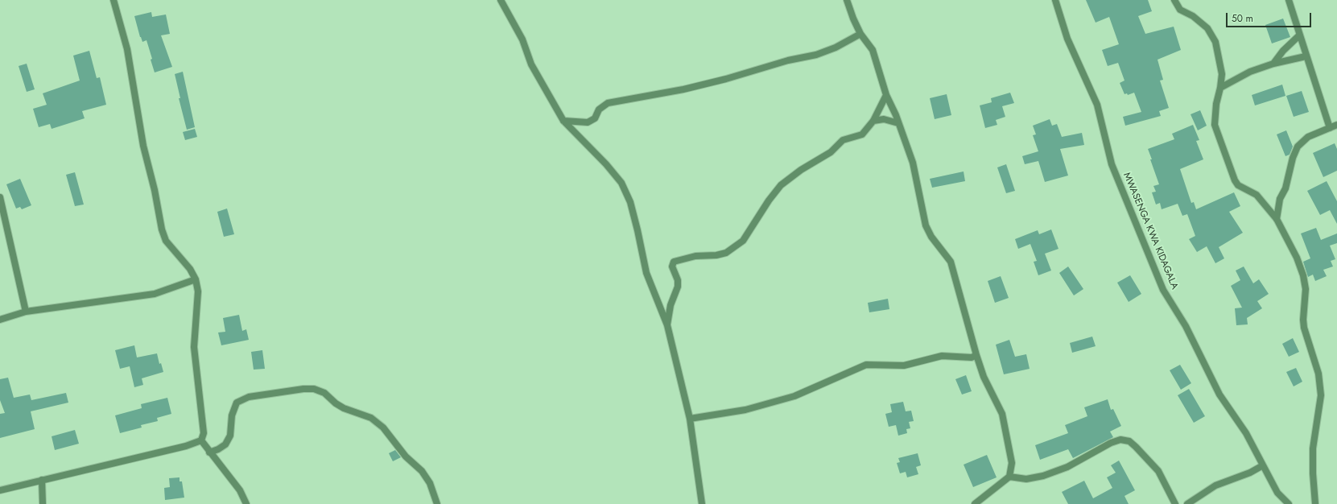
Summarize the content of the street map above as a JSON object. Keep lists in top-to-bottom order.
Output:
{
  "streets": {
    "street": ["MWASENGA KWA KIDAGALA"]
  },
  "scale_bar": "50 m"
}
